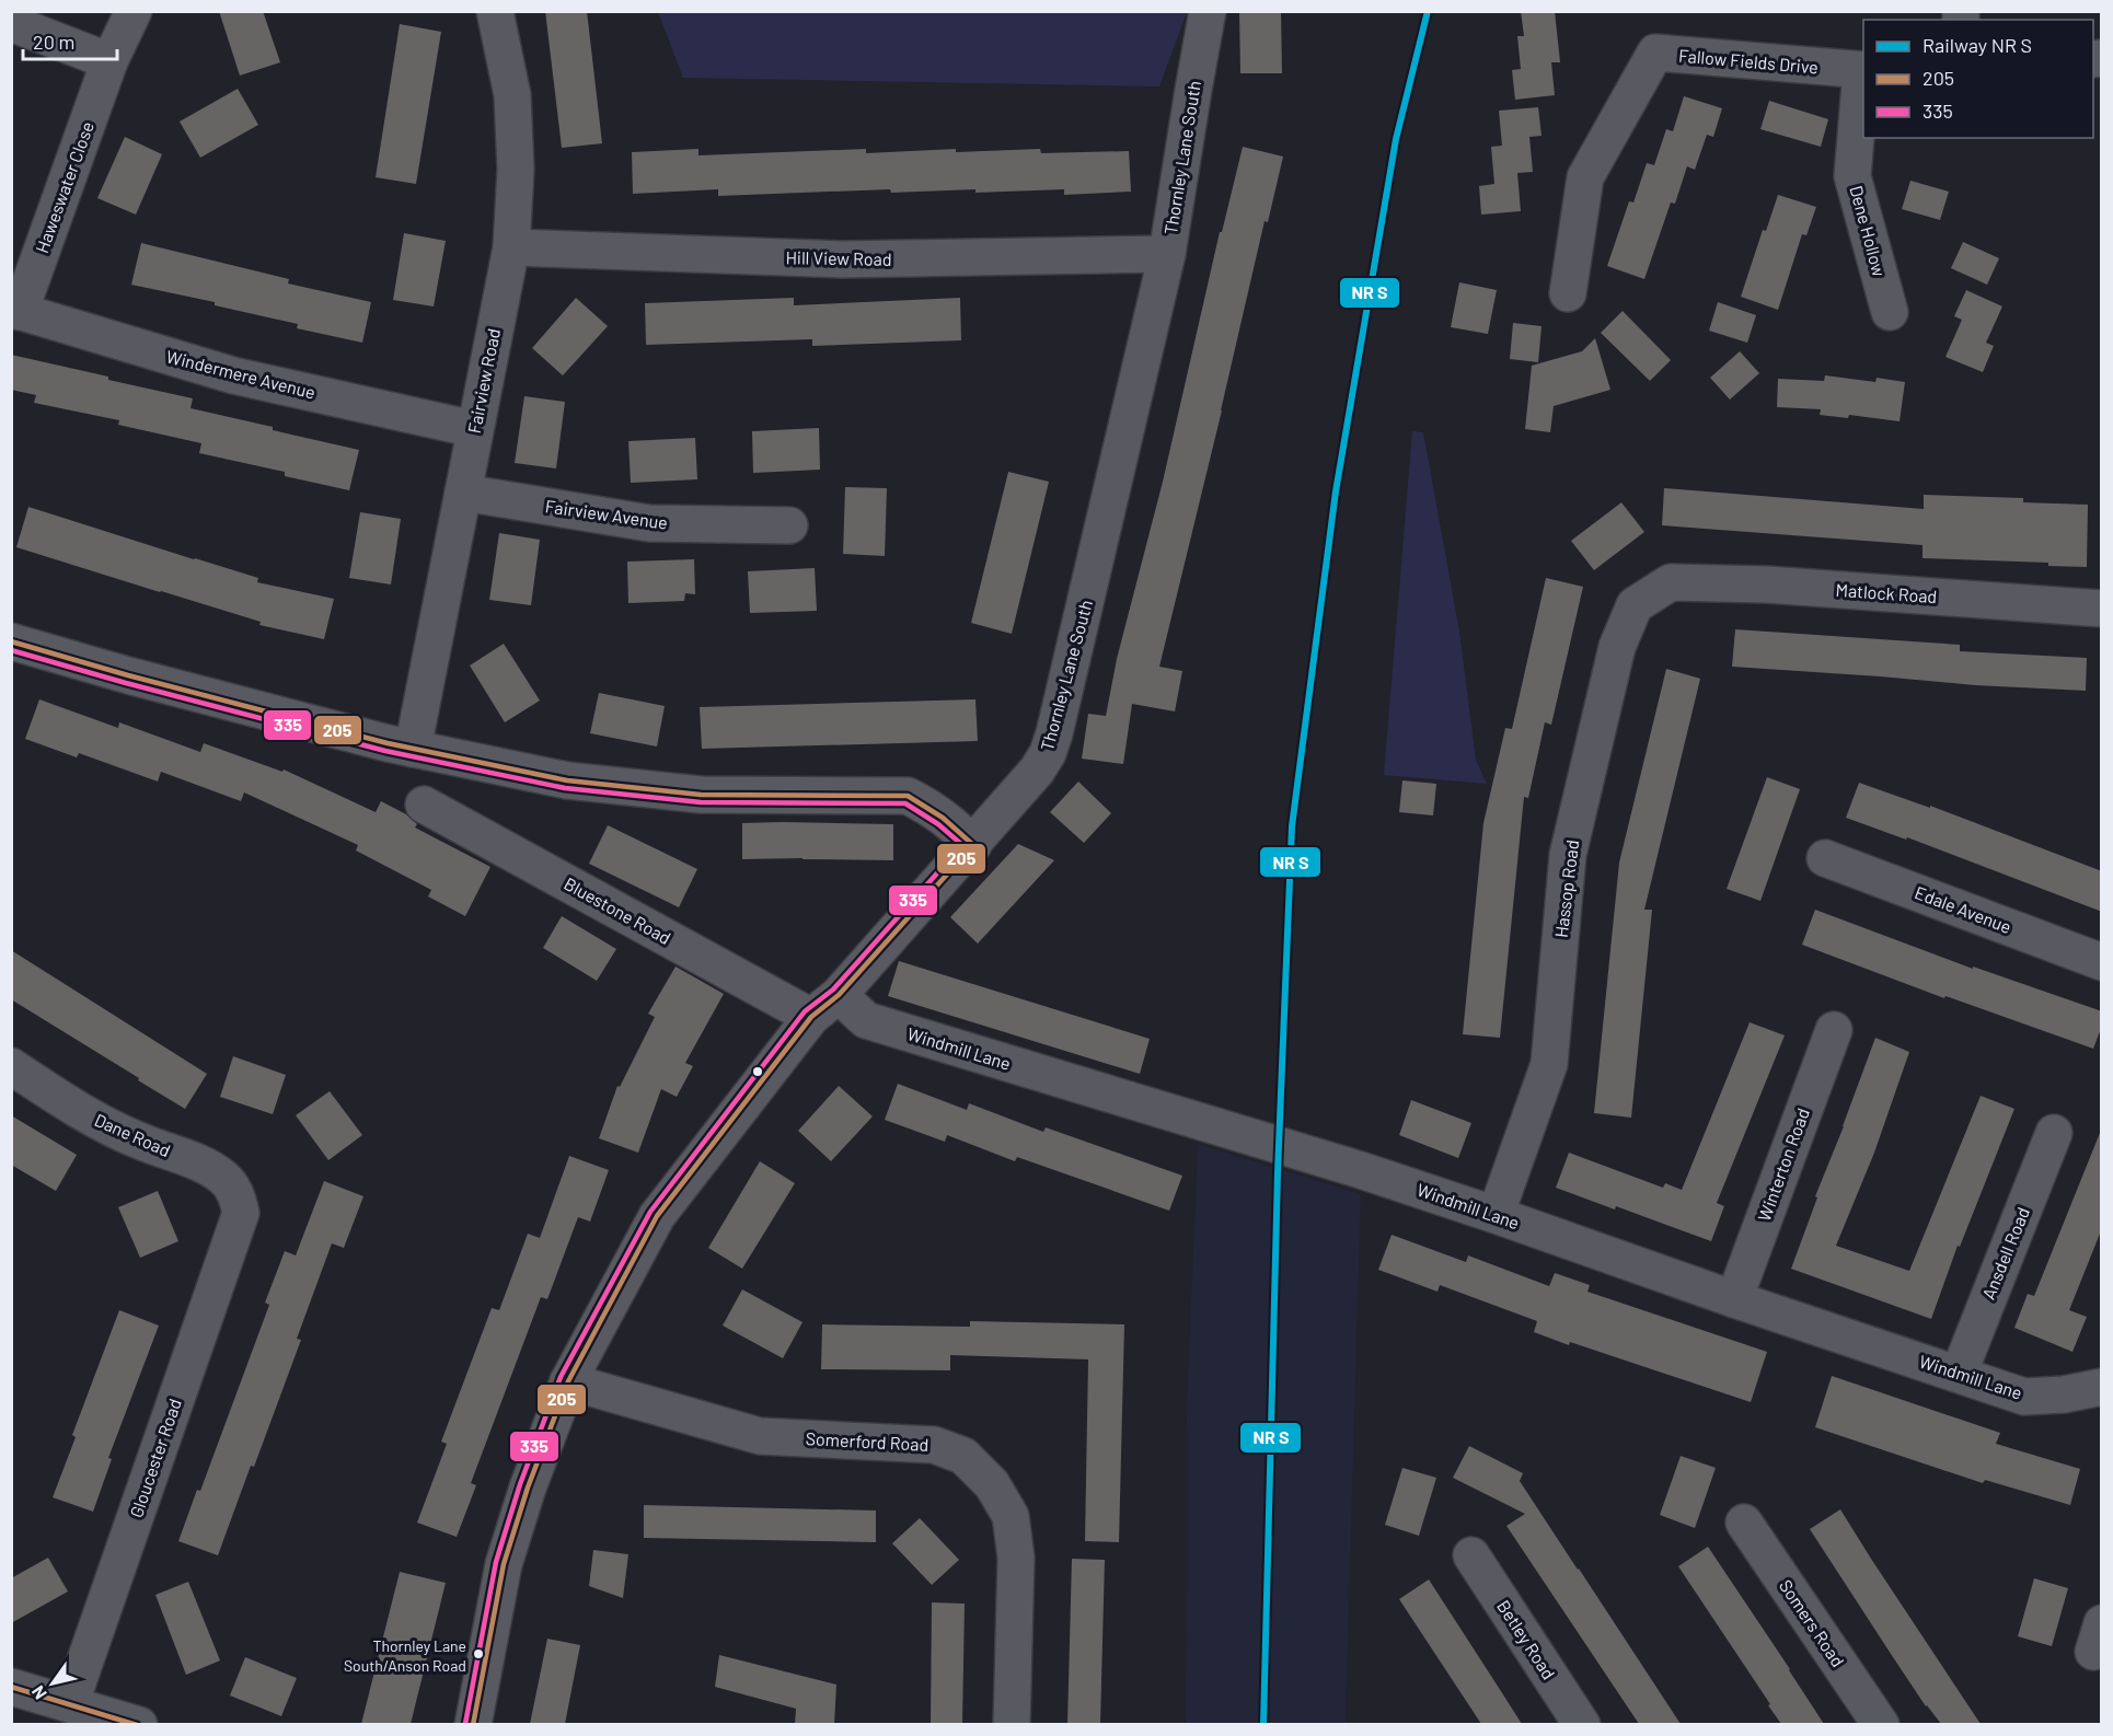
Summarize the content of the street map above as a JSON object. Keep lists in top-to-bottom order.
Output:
{
  "streets": {
    "street": [
      "Fallow Fields Drive",
      "Thornley Lane South",
      "Haweswater Close",
      "Dene Hollow",
      "Hill View Road",
      "Windermere Avenue",
      "Fairview Road",
      "Fairview Avenue",
      "Matlock Road",
      "Hassop Road",
      "Edale Avenue",
      "Bluestone Road",
      "Windmill Lane",
      "Dane Road",
      "Winterton Road",
      "Ansdell Road",
      "Somerford Road",
      "Gloucester Road",
      "Somers Road",
      "Betley Road"
    ]
  },
  "crossings": [
    ["Fallow Fields Drive", "Dene Hollow"],
    ["Thornley Lane South", "Hill View Road"],
    ["Thornley Lane South", "Bluestone Road"],
    ["Thornley Lane South", "Windmill Lane"],
    ["Thornley Lane South", "Somerford Road"],
    ["Haweswater Close", "Windermere Avenue"],
    ["Hill View Road", "Fairview Road"],
    ["Windermere Avenue", "Fairview Road"],
    ["Fairview Road", "Fairview Avenue"],
    ["Matlock Road", "Hassop Road"],
    ["Hassop Road", "Windmill Lane"],
    ["Windmill Lane", "Winterton Road"],
    ["Windmill Lane", "Ansdell Road"],
    ["Dane Road", "Gloucester Road"]
  ],
  "places": ["Thornley Lane South/Anson Road"],
  "lines": ["transit line 205", "transit line 335"],
  "legend": ["Railway NR S", "205", "335"],
  "scale_bar": "20 m",
  "north": "bottom left"
}
